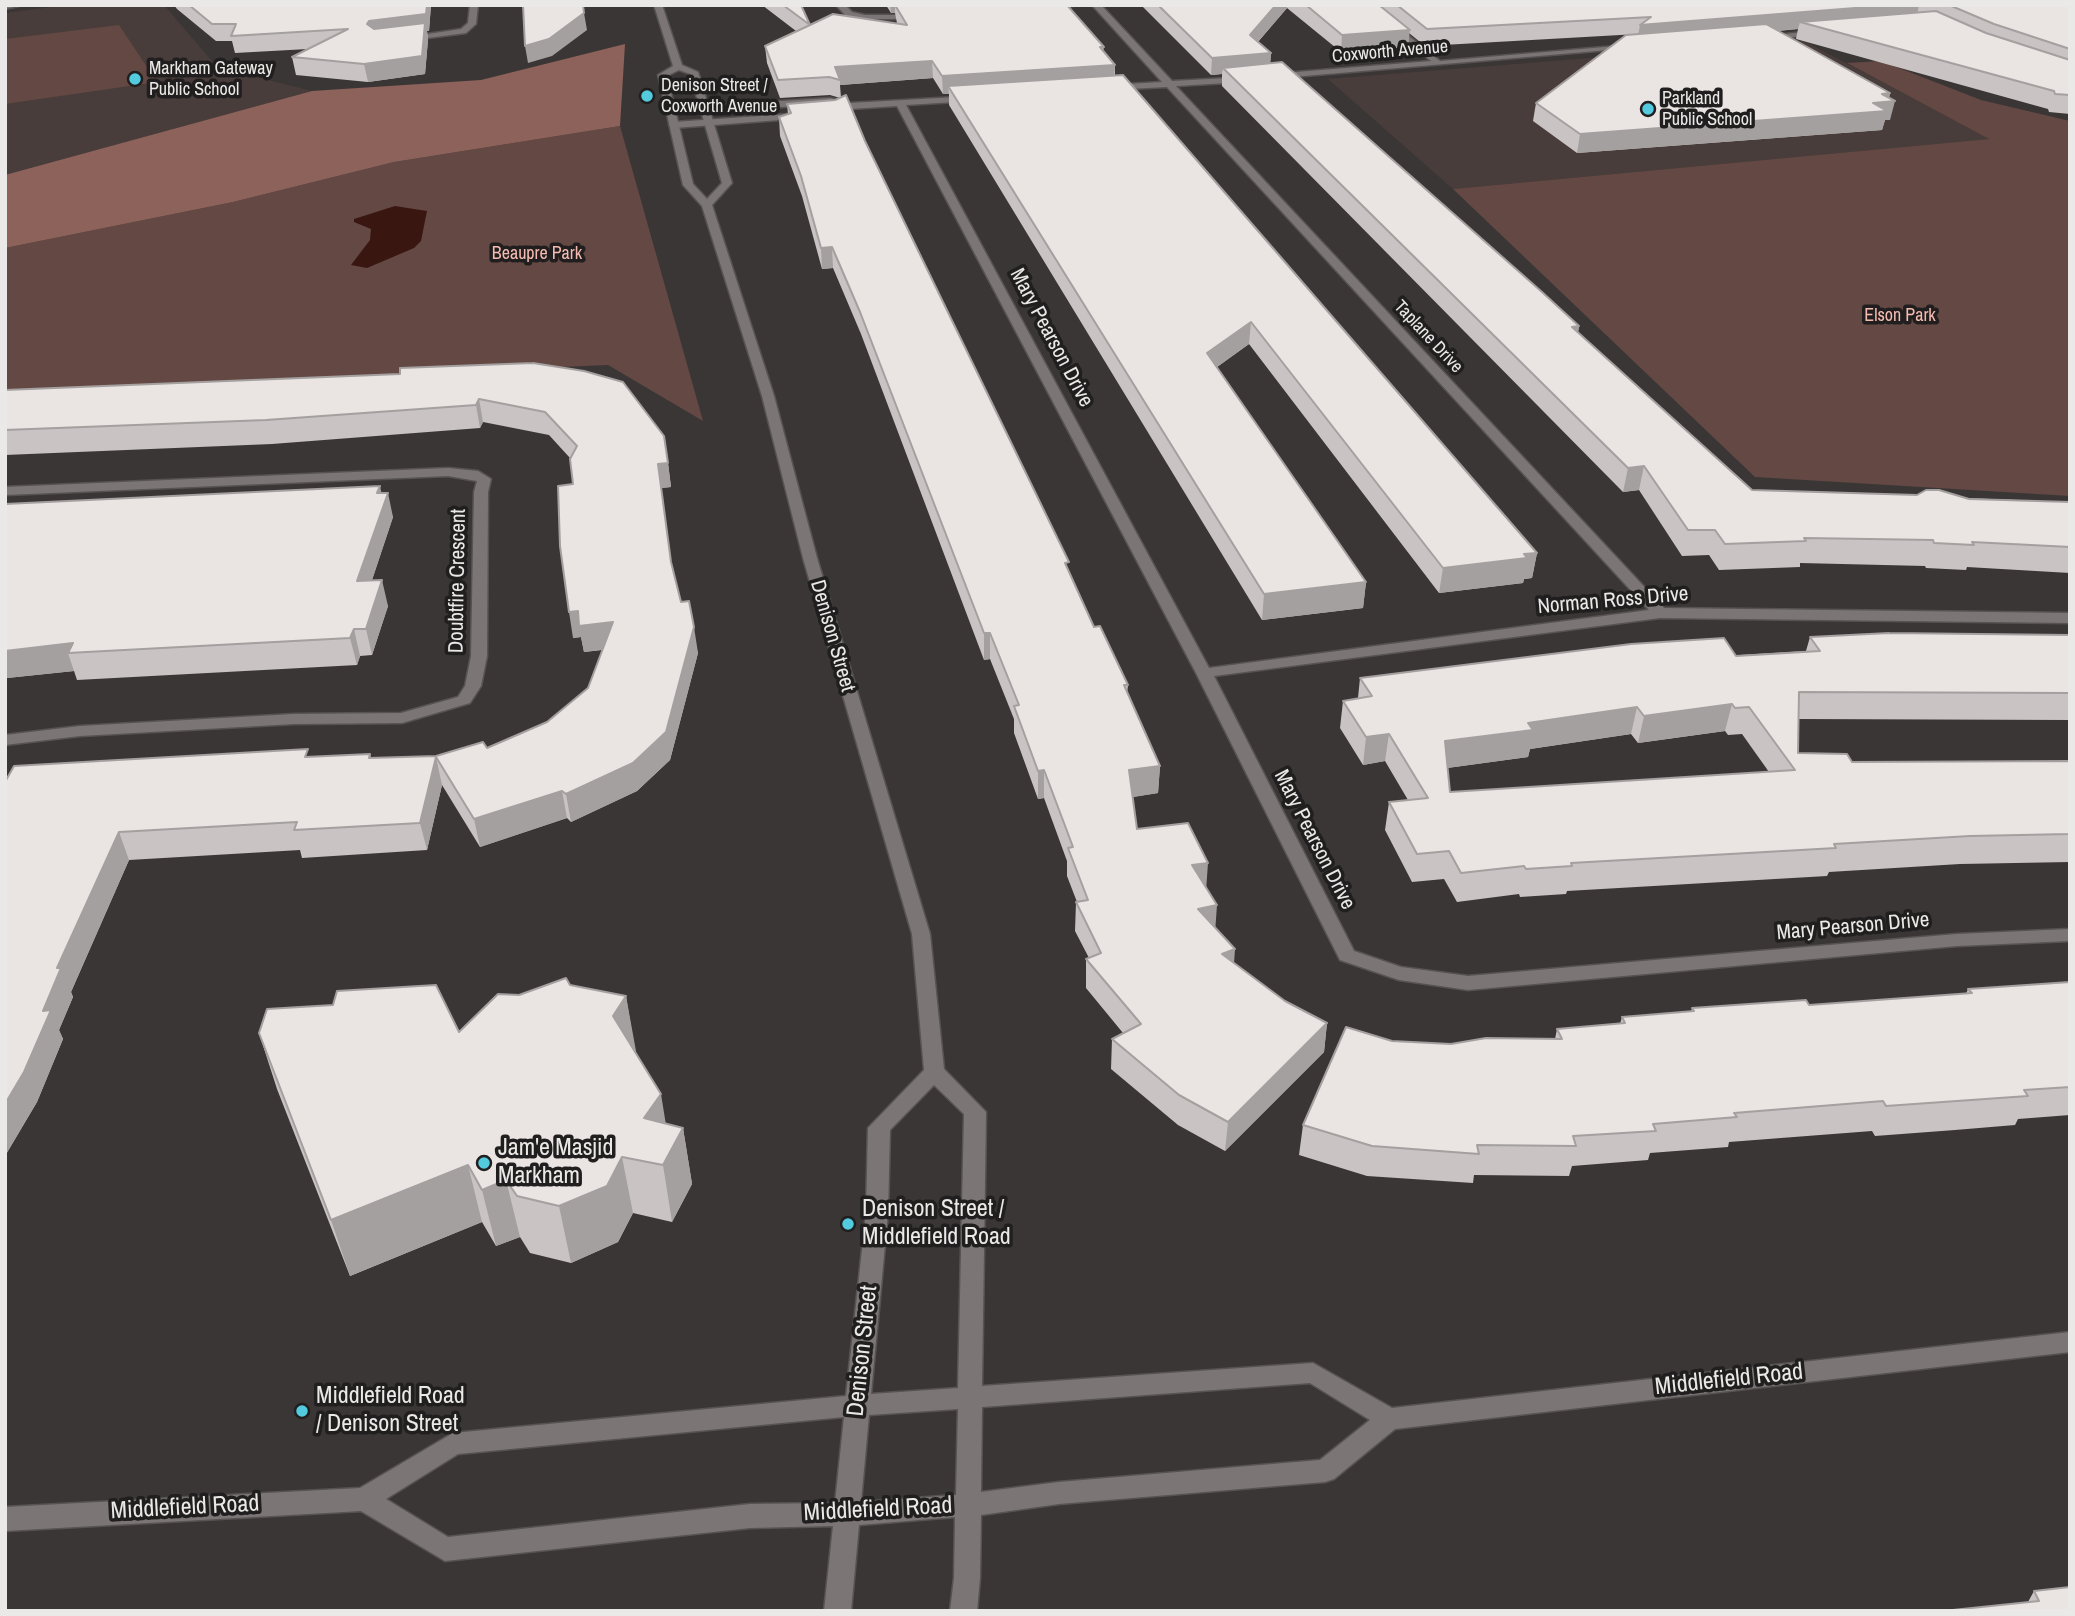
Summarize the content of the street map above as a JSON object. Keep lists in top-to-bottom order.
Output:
{
  "streets": {
    "street": [
      "Coxworth Avenue",
      "Taplane Drive",
      "Mary Pearson Drive",
      "Doubtfire Crescent",
      "Norman Ross Drive",
      "Denison Street",
      "Middlefield Road"
    ]
  },
  "crossings": [
    ["Coxworth Avenue", "Taplane Drive"],
    ["Taplane Drive", "Norman Ross Drive"],
    ["Mary Pearson Drive", "Norman Ross Drive"],
    ["Denison Street", "Middlefield Road"]
  ],
  "parks": ["Beaupre Park", "Elson Park"],
  "places": [
    "Markham Gateway Public School",
    "Denison Street / Coxworth Avenue",
    "Parkland Public School",
    "Jam'e Masjid Markham",
    "Denison Street / Middlefield Road",
    "Middlefield Road / Denison Street"
  ]
}
